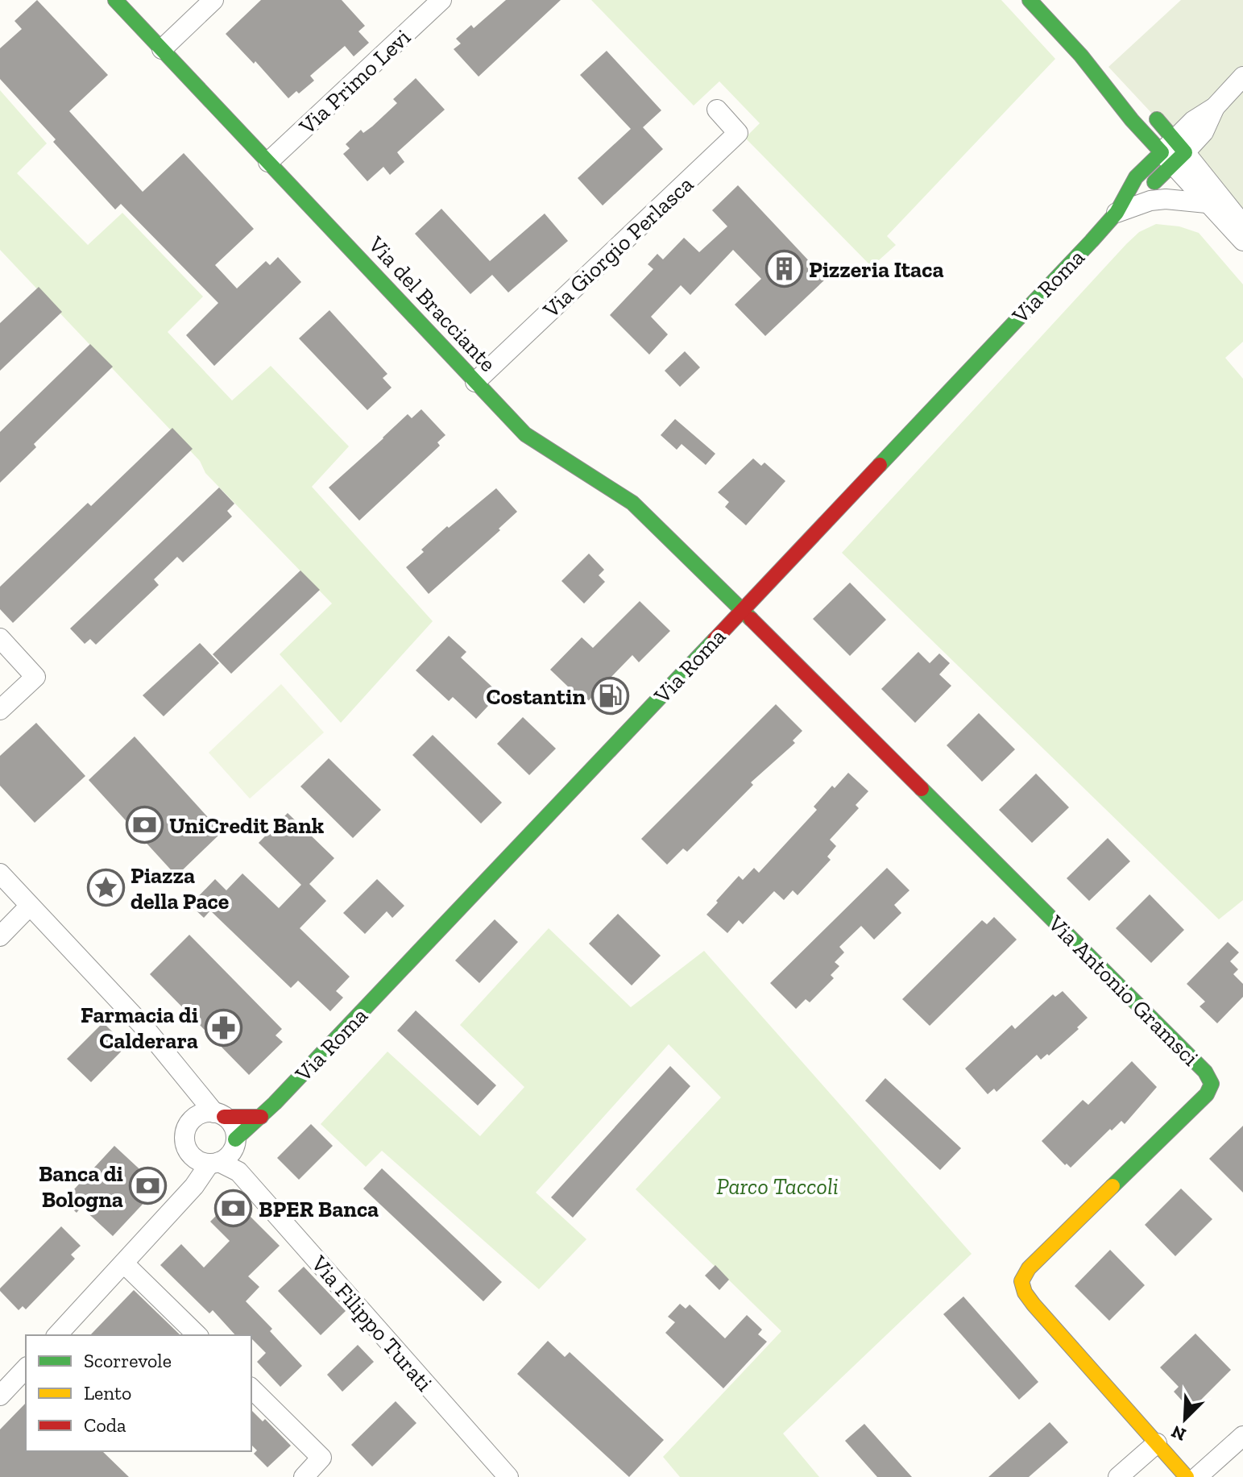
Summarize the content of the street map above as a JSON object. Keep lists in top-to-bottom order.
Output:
{
  "streets": {
    "street": [
      "Via Primo Levi",
      "Via Giorgio Perlasca",
      "Via Roma",
      "Via del Bracciante",
      "Via Antonio Gramsci",
      "Via Filippo Turati"
    ]
  },
  "crossings": [
    ["Via Primo Levi", "Via del Bracciante"],
    ["Via Giorgio Perlasca", "Via del Bracciante"],
    ["Via Roma", "Via del Bracciante"],
    ["Via Roma", "Via Antonio Gramsci"],
    ["Via Roma", "Via Filippo Turati"],
    ["Via del Bracciante", "Via Antonio Gramsci"]
  ],
  "parks": ["Parco Taccoli"],
  "places": {
    "building": ["Pizzeria Itaca"],
    "fuel station": ["Costantin"],
    "bank": ["UniCredit Bank", "Banca di Bologna", "BPER Banca"],
    "place": ["Piazza della Pace"],
    "pharmacy": ["Farmacia di Calderara"]
  },
  "legend": ["Scorrevole", "Lento", "Coda"],
  "north": "bottom left"
}
